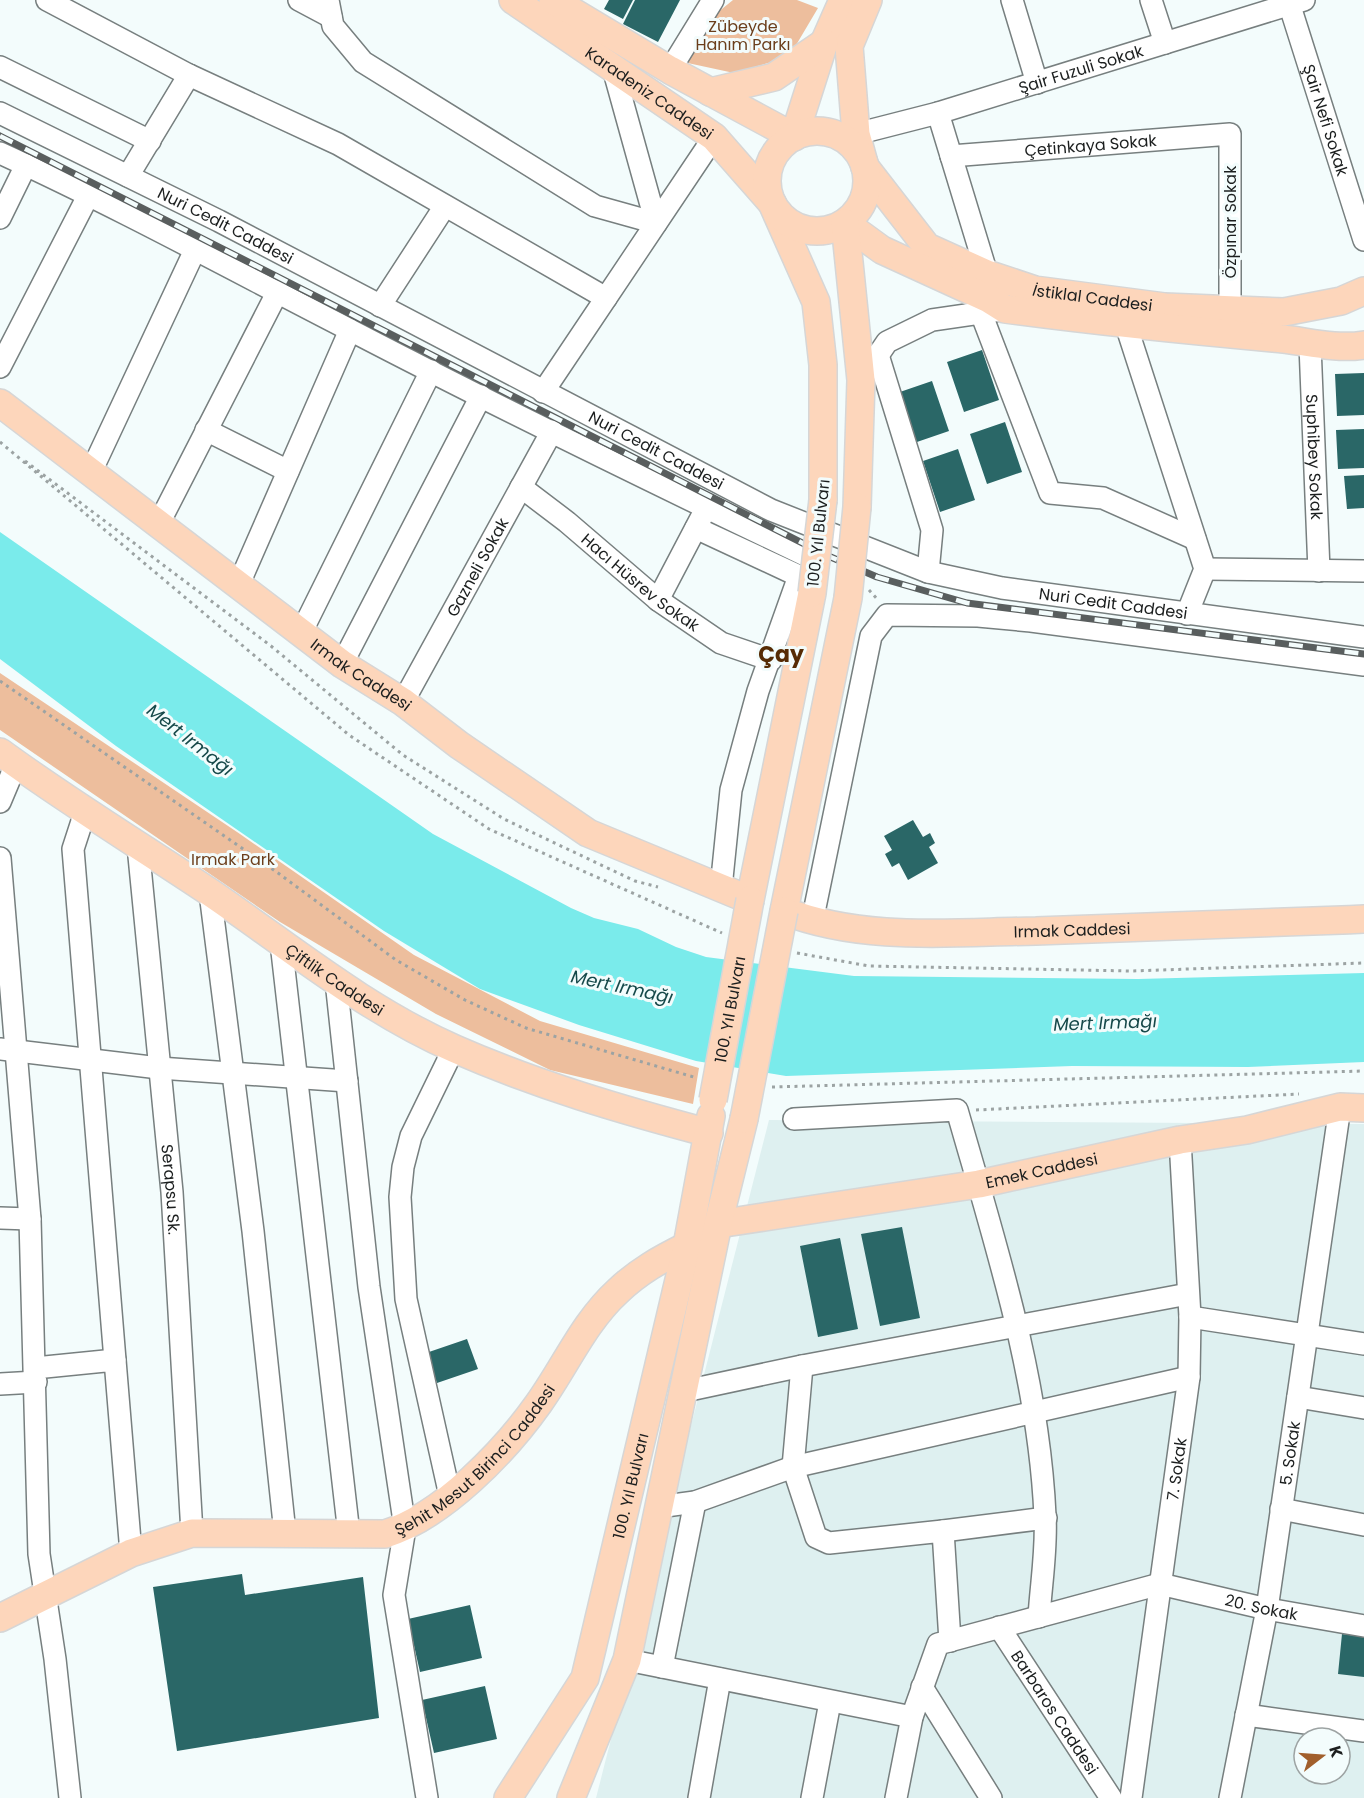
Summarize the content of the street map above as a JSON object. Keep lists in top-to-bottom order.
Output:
{
  "streets": {
    "main road": [
      "Karadeniz Caddesi",
      "İstiklal Caddesi",
      "100. Yıl Bulvarı",
      "Irmak Caddesi",
      "Çiftlik Caddesi",
      "Emek Caddesi",
      "Şehit Mesut Birinci Caddesi"
    ],
    "street": [
      "Şair Fuzuli Sokak",
      "Şair Nefi Sokak",
      "Çetinkaya Sokak",
      "Özpınar Sokak",
      "Nuri Cedit Caddesi",
      "Suphibey Sokak",
      "Gazneli Sokak",
      "Hacı Hüsrev Sokak",
      "Serapsu Sk.",
      "5. Sokak",
      "7. Sokak",
      "20. Sokak",
      "Barbaros Caddesi"
    ]
  },
  "crossings": [
    ["Şair Fuzuli Sokak", "Şair Nefi Sokak"],
    ["Karadeniz Caddesi", "İstiklal Caddesi"],
    ["Karadeniz Caddesi", "100. Yıl Bulvarı"],
    ["Çetinkaya Sokak", "Özpınar Sokak"],
    ["Özpınar Sokak", "İstiklal Caddesi"],
    ["Nuri Cedit Caddesi", "Gazneli Sokak"],
    ["Nuri Cedit Caddesi", "Irmak Caddesi"],
    ["İstiklal Caddesi", "Suphibey Sokak"],
    ["İstiklal Caddesi", "100. Yıl Bulvarı"],
    ["100. Yıl Bulvarı", "Irmak Caddesi"],
    ["100. Yıl Bulvarı", "Çiftlik Caddesi"],
    ["100. Yıl Bulvarı", "Emek Caddesi"],
    ["100. Yıl Bulvarı", "Şehit Mesut Birinci Caddesi"],
    ["Gazneli Sokak", "Hacı Hüsrev Sokak"],
    ["Gazneli Sokak", "Irmak Caddesi"],
    ["Çiftlik Caddesi", "Serapsu Sk."],
    ["Emek Caddesi", "5. Sokak"],
    ["Emek Caddesi", "7. Sokak"],
    ["Serapsu Sk.", "Şehit Mesut Birinci Caddesi"],
    ["5. Sokak", "20. Sokak"],
    ["7. Sokak", "20. Sokak"]
  ],
  "districts": ["Çay"],
  "water": ["Mert Irmağı"],
  "parks": ["Zübeyde Hanım Parkı", "Irmak Park"],
  "north": "right"
}
